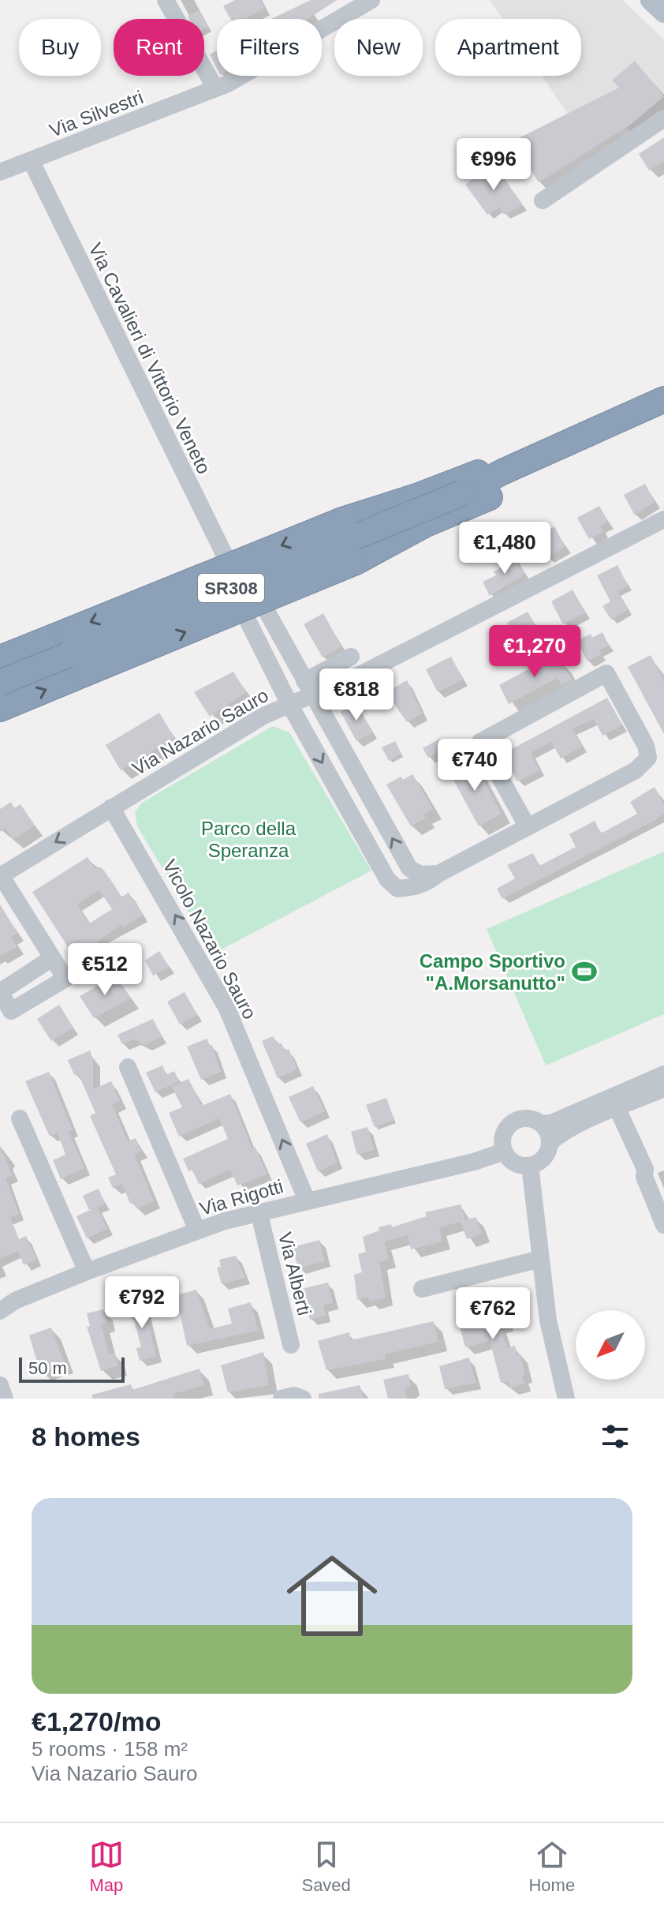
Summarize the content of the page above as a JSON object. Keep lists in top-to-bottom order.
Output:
{
  "streets": {
    "highway": ["SR308"],
    "street": [
      "Via Silvestri",
      "Via Cavalieri di Vittorio Veneto",
      "Via Nazario Sauro",
      "Vicolo Nazario Sauro",
      "Via Rigotti",
      "Via Alberti"
    ]
  },
  "crossings": [
    ["Via Silvestri", "Via Cavalieri di Vittorio Veneto"],
    ["Via Cavalieri di Vittorio Veneto", "Via Nazario Sauro"],
    ["Via Nazario Sauro", "Vicolo Nazario Sauro"],
    ["Vicolo Nazario Sauro", "Via Rigotti"],
    ["Via Rigotti", "Via Alberti"]
  ],
  "parks": ["Parco della Speranza"],
  "places": {
    "sports": ["Campo Sportivo \"A.Morsanutto\""]
  },
  "scale_bar": "50 m",
  "north": "bottom left",
  "page": {
    "chip": [
      "Buy",
      "Rent",
      "Filters",
      "New",
      "Apartment"
    ],
    "price": [
      "€996",
      "€1,480",
      "€1,270",
      "€818",
      "€740",
      "€512",
      "€792",
      "€762"
    ],
    "scale": "50 m",
    "heading": "8 homes",
    "list": [
      {
        "name": "€1,270/mo",
        "note": "5 rooms · 158 m² · Via Nazario Sauro"
      }
    ],
    "tabs": ["Map", "Saved", "Home"]
  }
}
